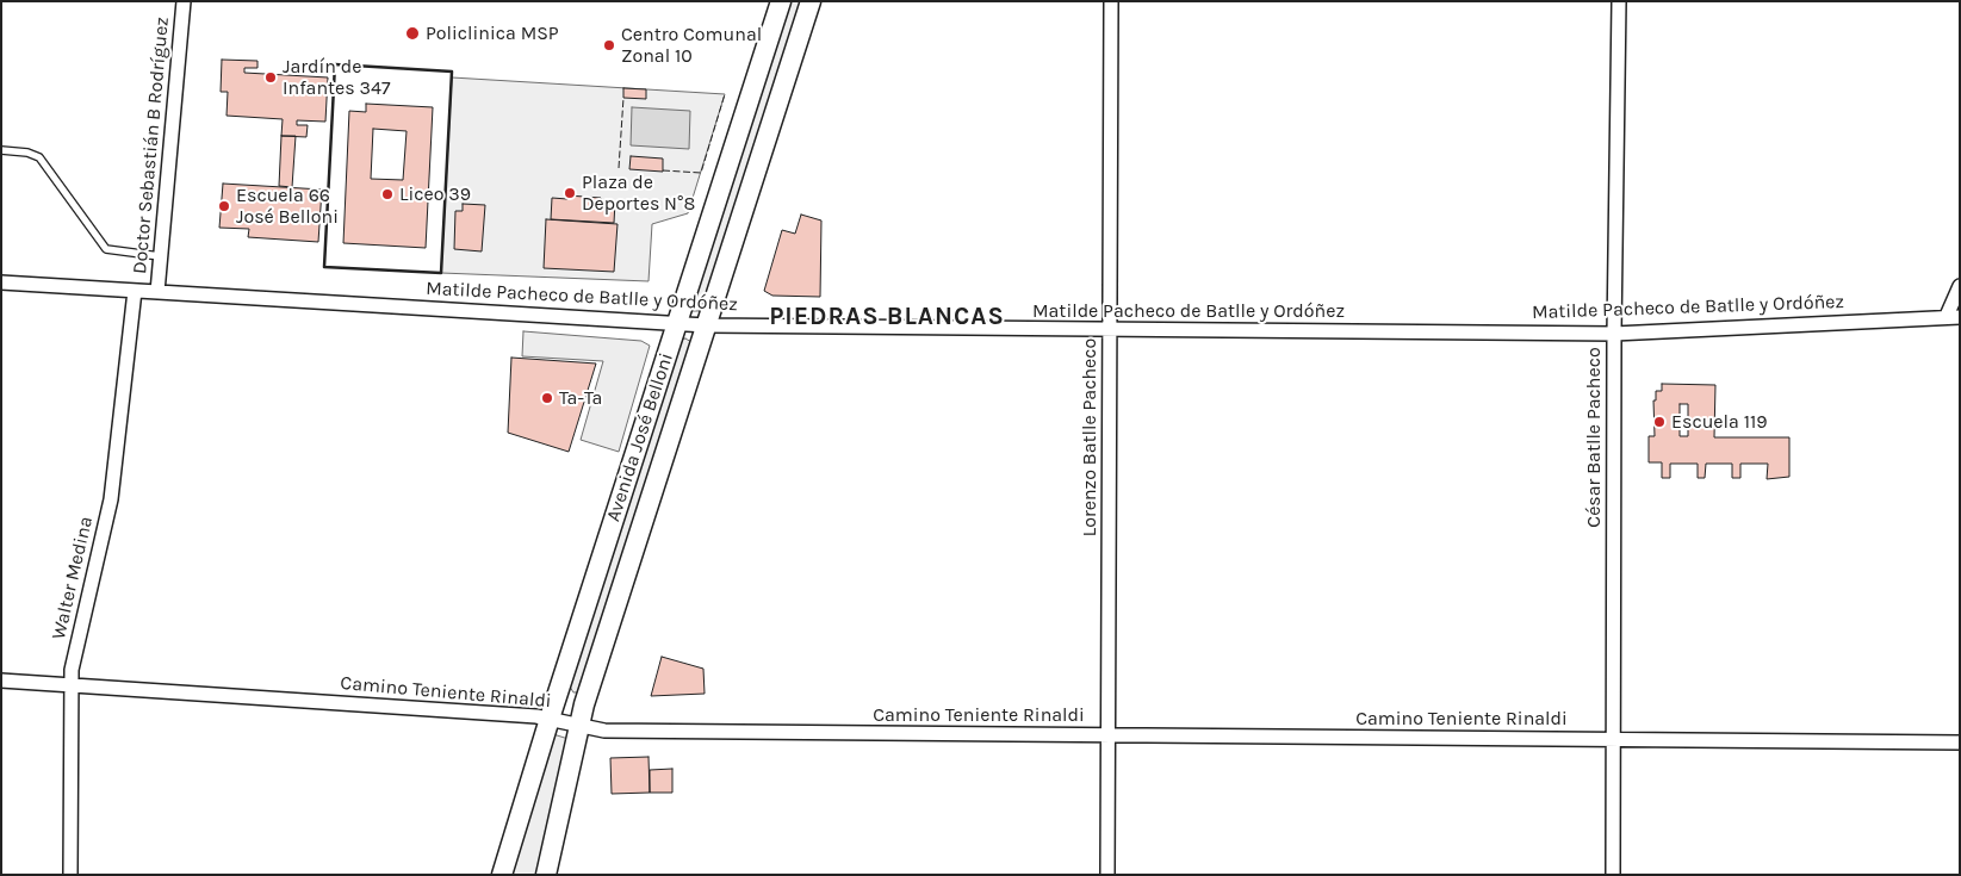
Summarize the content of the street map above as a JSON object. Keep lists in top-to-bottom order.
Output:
{
  "streets": {
    "main road": ["Avenida José Belloni"],
    "street": [
      "Doctor Sebastián B Rodríguez",
      "Matilde Pacheco de Batlle y Ordóñez",
      "Lorenzo Batlle Pacheco",
      "César Batlle Pacheco",
      "Walter Medina",
      "Camino Teniente Rinaldi"
    ]
  },
  "crossings": [
    ["Doctor Sebastián B Rodríguez", "Matilde Pacheco de Batlle y Ordóñez"],
    ["Matilde Pacheco de Batlle y Ordóñez", "Avenida José Belloni"],
    ["Matilde Pacheco de Batlle y Ordóñez", "Lorenzo Batlle Pacheco"],
    ["Matilde Pacheco de Batlle y Ordóñez", "César Batlle Pacheco"],
    ["Matilde Pacheco de Batlle y Ordóñez", "Walter Medina"],
    ["Avenida José Belloni", "Camino Teniente Rinaldi"],
    ["Lorenzo Batlle Pacheco", "Camino Teniente Rinaldi"],
    ["César Batlle Pacheco", "Camino Teniente Rinaldi"],
    ["Walter Medina", "Camino Teniente Rinaldi"]
  ],
  "districts": ["PIEDRAS BLANCAS"],
  "places": [
    "Policlinica MSP",
    "Centro Comunal Zonal 10",
    "Jardín de Infantes 347",
    "Plaza de Deportes N°8",
    "Liceo 39",
    "Escuela 66 José Belloni",
    "Ta-Ta",
    "Escuela 119"
  ]
}
